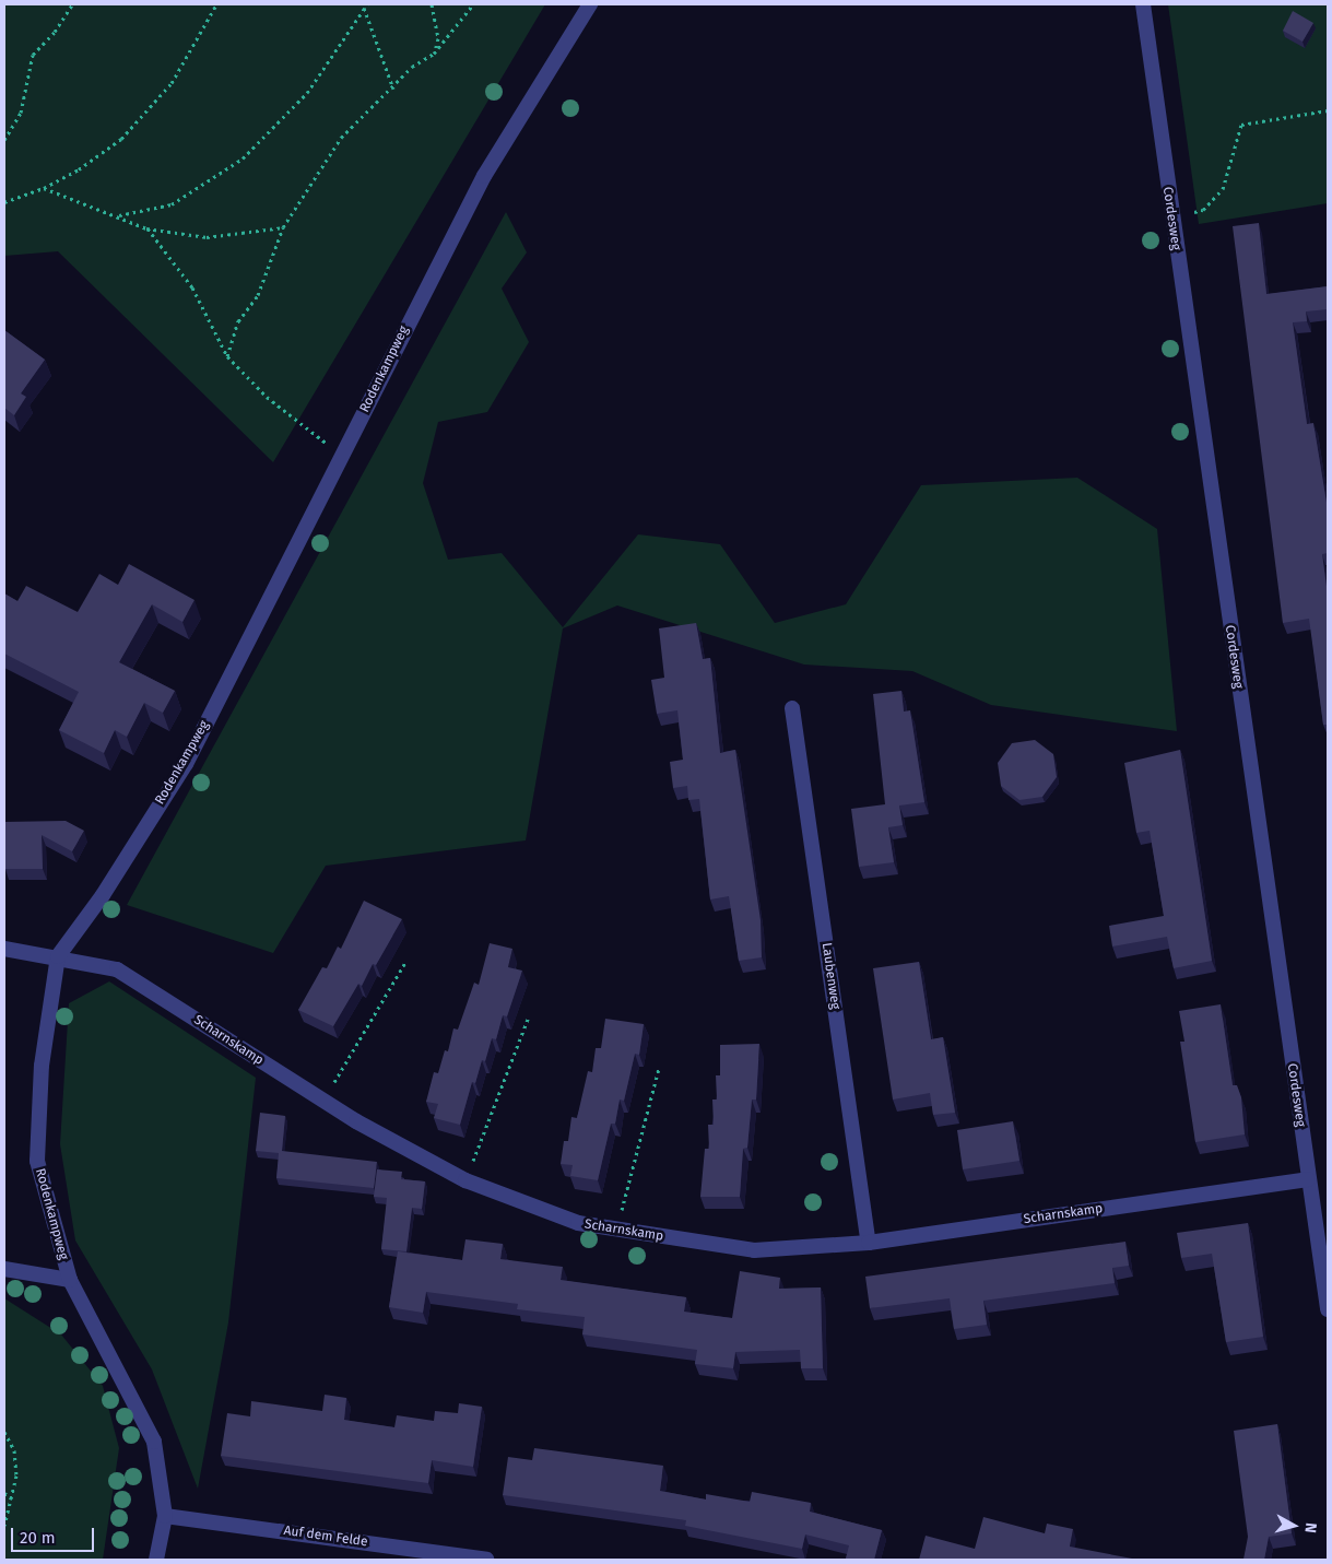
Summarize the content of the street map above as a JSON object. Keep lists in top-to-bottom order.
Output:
{
  "streets": {
    "street": [
      "Cordesweg",
      "Rodenkampweg",
      "Laubenweg",
      "Scharnskamp",
      "Auf dem Felde"
    ]
  },
  "crossings": [
    ["Cordesweg", "Scharnskamp"],
    ["Rodenkampweg", "Scharnskamp"],
    ["Rodenkampweg", "Auf dem Felde"],
    ["Laubenweg", "Scharnskamp"]
  ],
  "scale_bar": "20 m",
  "north": "right"
}
